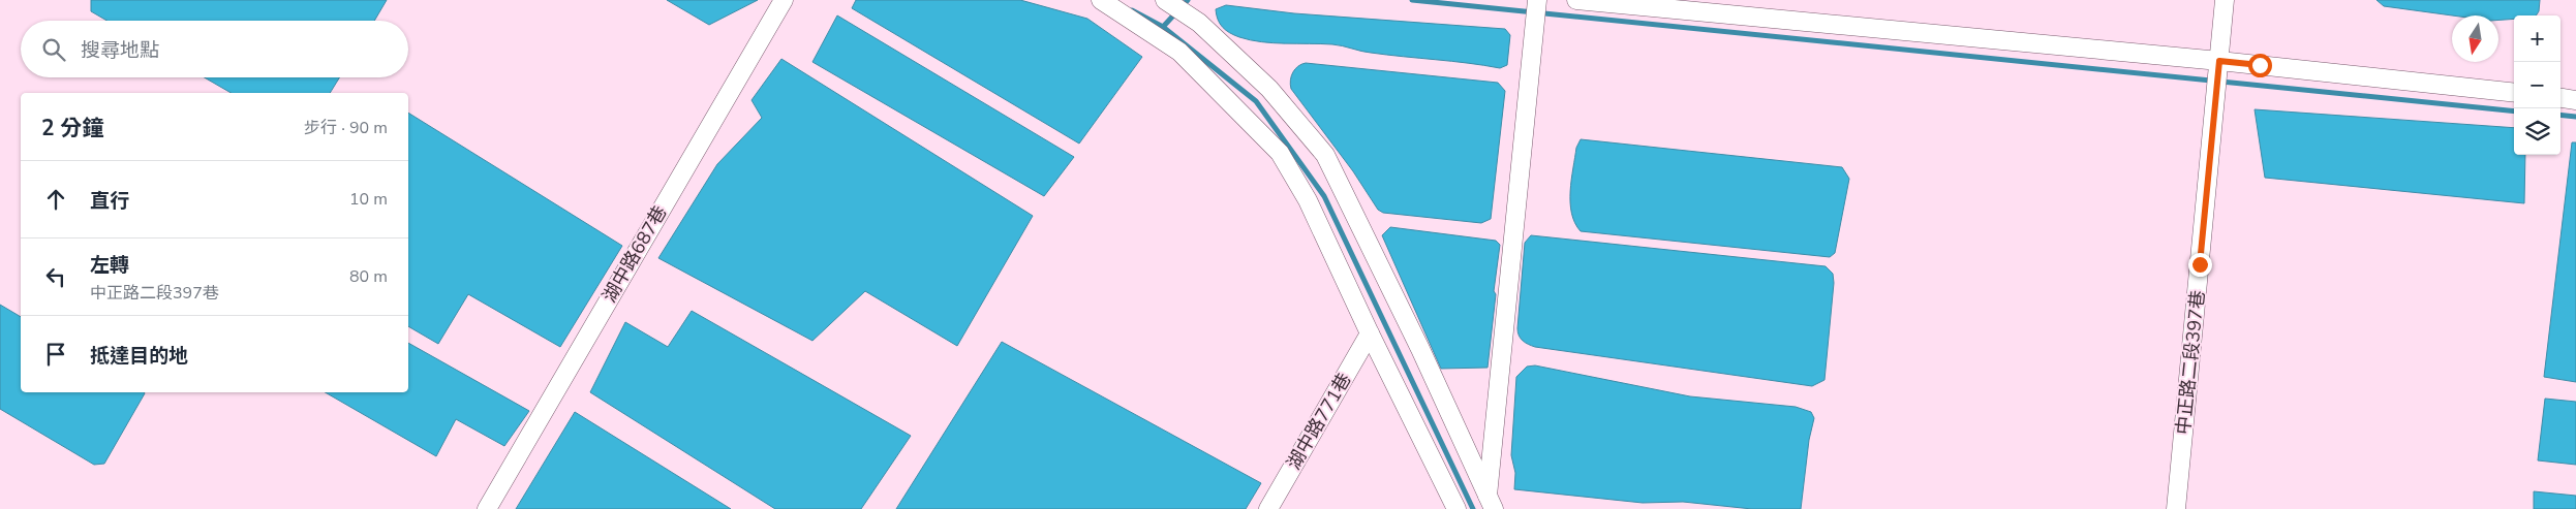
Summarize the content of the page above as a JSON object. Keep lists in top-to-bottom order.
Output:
{
  "streets": {
    "street": ["湖中路687巷", "中正路二段397巷", "湖中路771巷"]
  },
  "north": "bottom",
  "page": {
    "map_buttons": ["+", "−"],
    "search": "搜尋地點",
    "heading": ["2 分鐘", "步行 · 90 m"],
    "list": [
      ["直行", "10 m"],
      ["左轉", "中正路二段397巷", "80 m"],
      "抵達目的地"
    ]
  }
}
